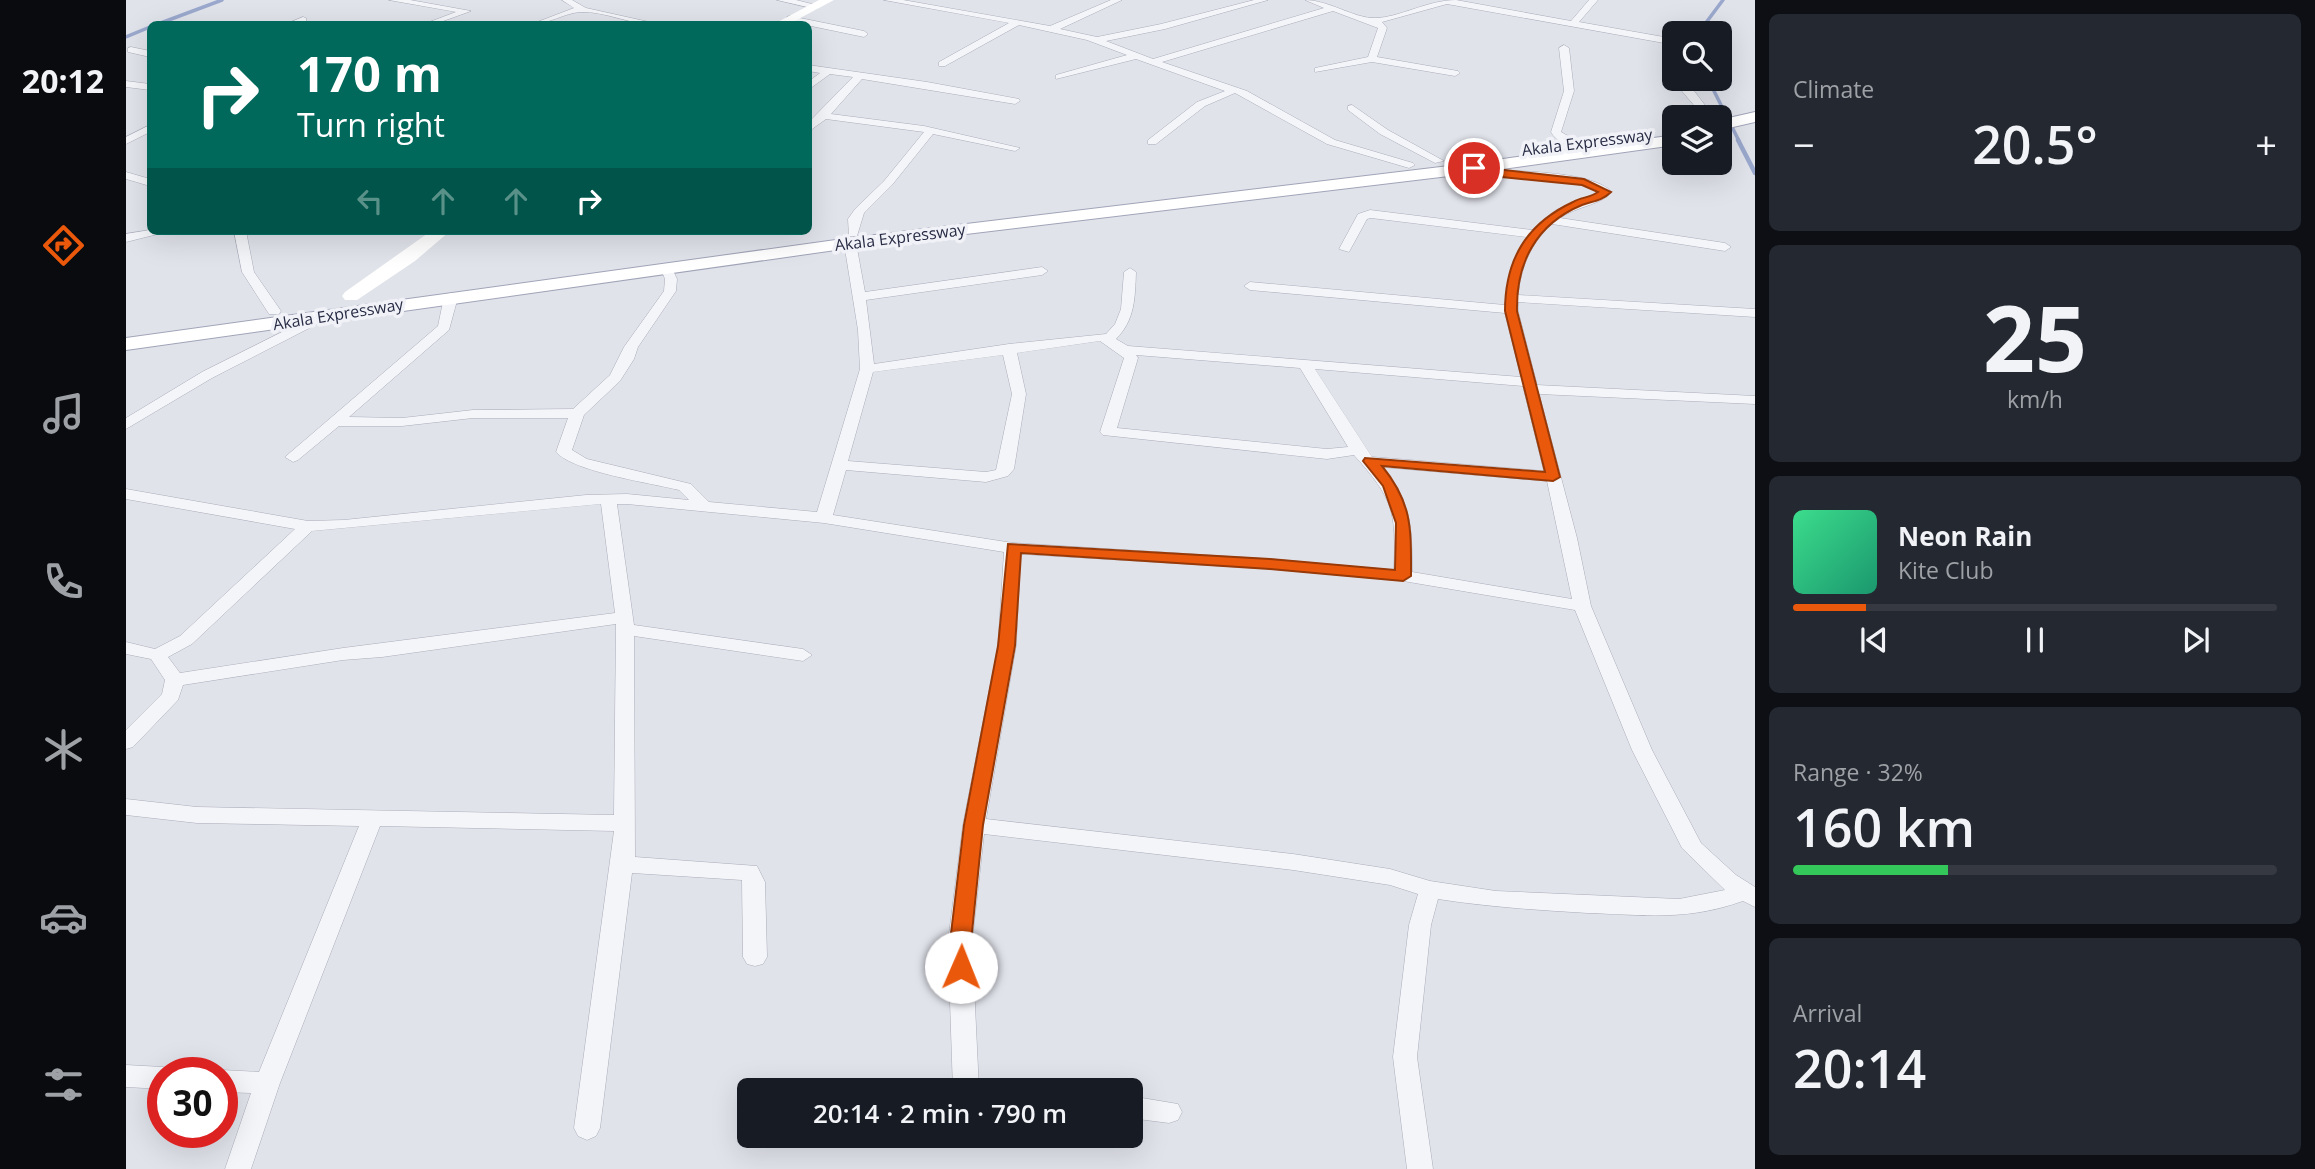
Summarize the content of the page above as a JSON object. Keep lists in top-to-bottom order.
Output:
{
  "streets": {
    "main road": ["Akala Expressway"]
  },
  "page": {
    "tabs": "20:12",
    "tile": [
      "Climate",
      ["25", "km/h"],
      ["Range · 32%", "160 km"],
      ["Arrival", "20:14"]
    ],
    "turn": ["170 m", "Turn right"],
    "heat": ["−", "20.5°", "+"],
    "song": ["Neon Rain", "Kite Club"],
    "limit": "30",
    "trip": "20:14 · 2 min · 790 m"
  }
}
